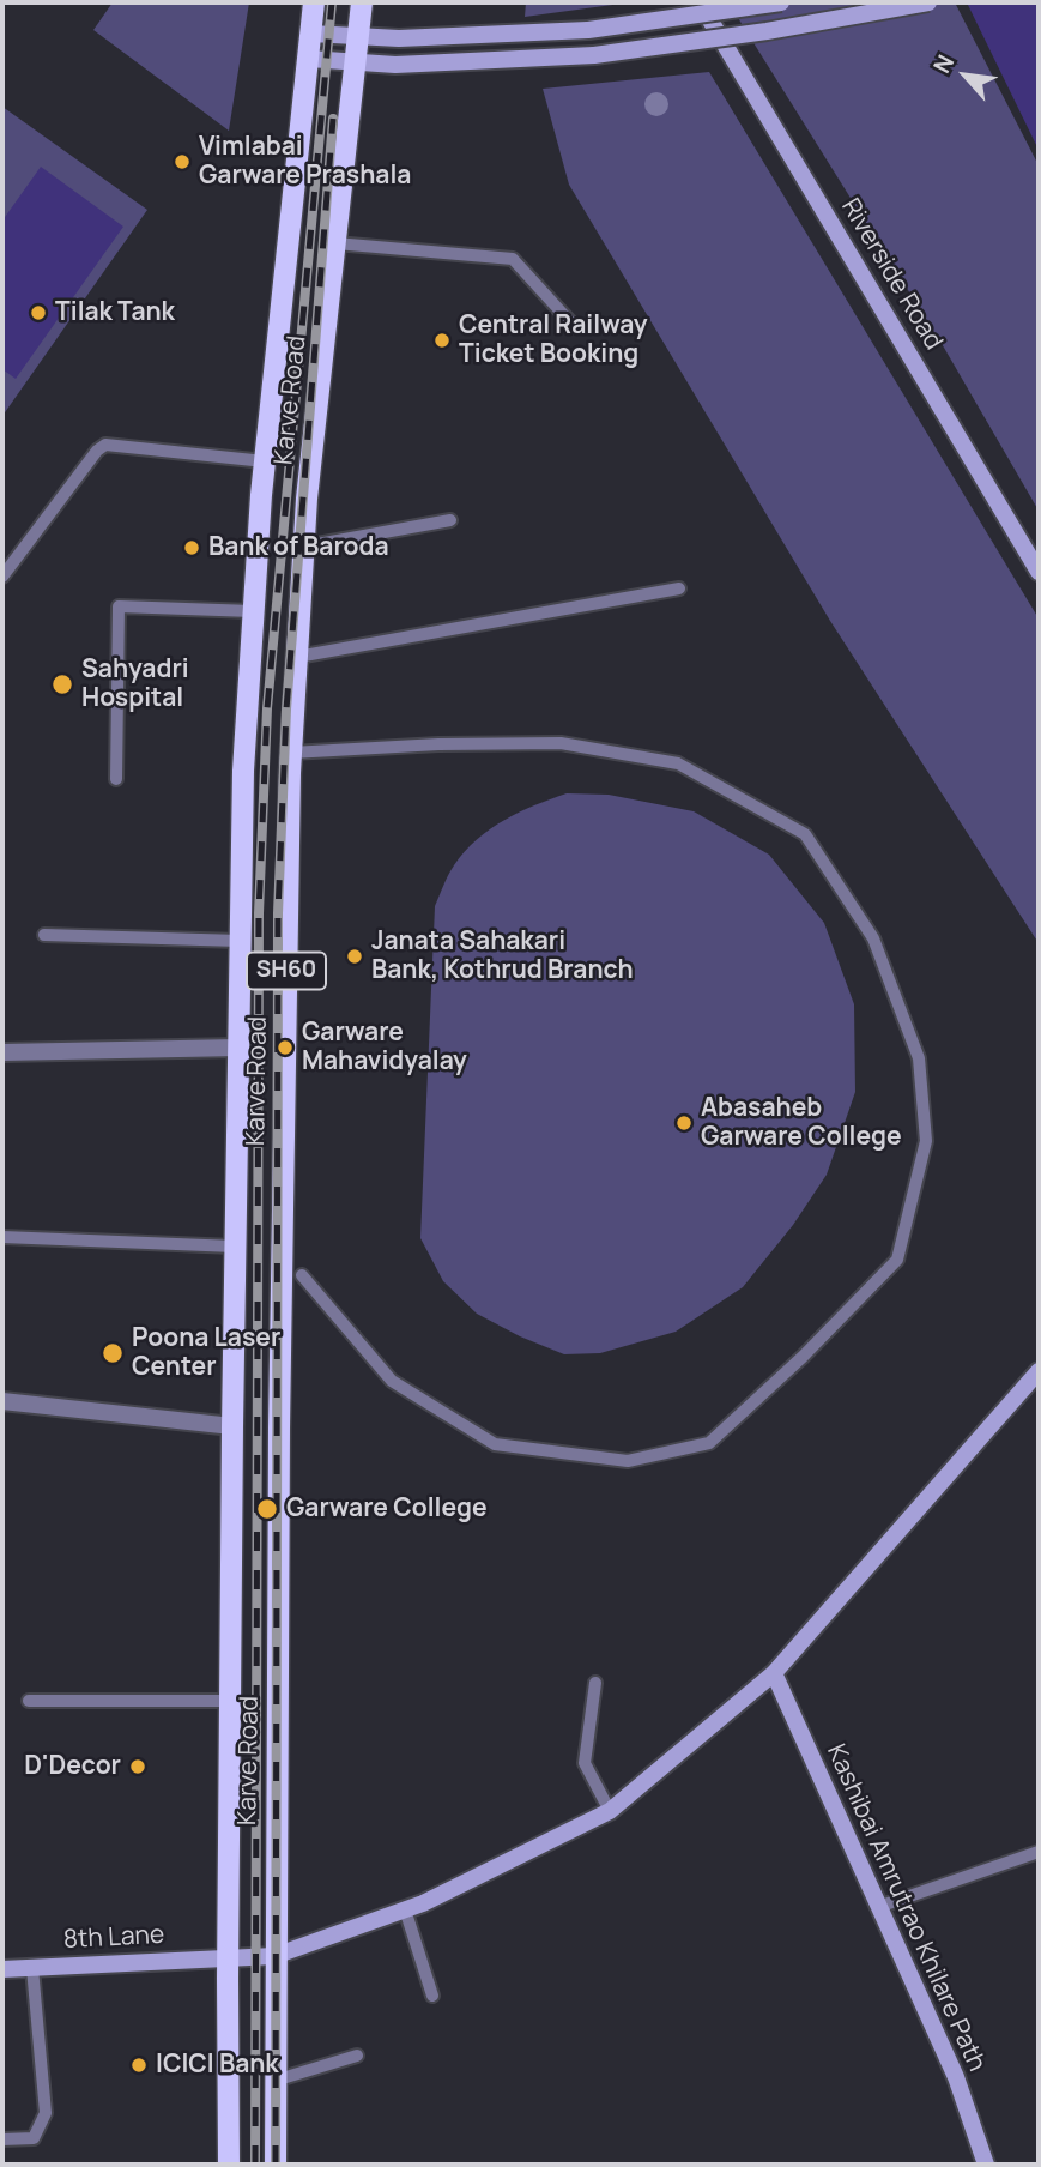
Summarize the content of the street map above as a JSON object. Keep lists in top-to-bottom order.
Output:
{
  "streets": {
    "main road": ["Karve Road", "SH60"],
    "street": ["Riverside Road", "Kashibai Amrutrao Khilare Path", "8th Lane"]
  },
  "crossings": [
    ["Karve Road", "8th Lane"],
    ["Kashibai Amrutrao Khilare Path", "8th Lane"]
  ],
  "places": [
    "Vimlabai Garware Prashala",
    "Tilak Tank",
    "Central Railway Ticket Booking",
    "Bank of Baroda",
    "Sahyadri Hospital",
    "Janata Sahakari Bank, Kothrud Branch",
    "Garware Mahavidyalay",
    "Abasaheb Garware College",
    "Poona Laser Center",
    "Garware College",
    "D'Decor",
    "ICICI Bank"
  ],
  "north": "top left"
}
